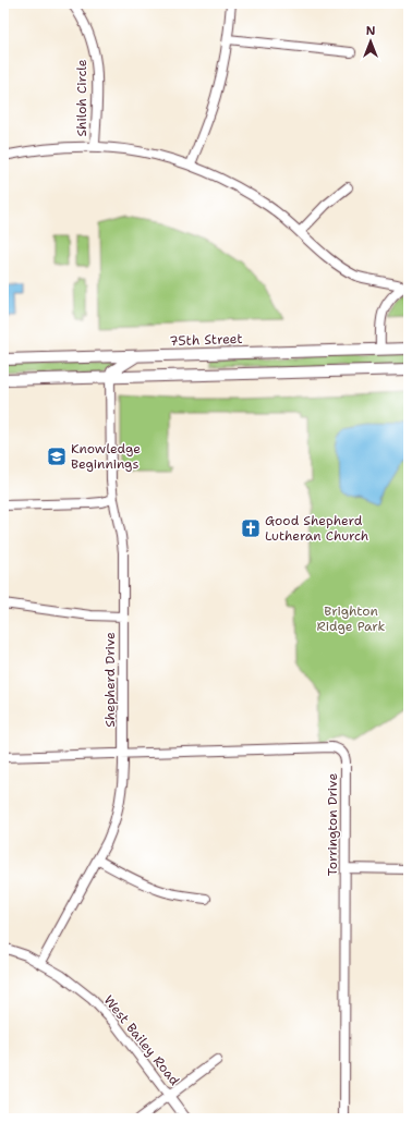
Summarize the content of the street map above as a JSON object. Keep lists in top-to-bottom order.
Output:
{
  "streets": {
    "main road": ["75th Street"],
    "street": [
      "Shiloh Circle",
      "Shepherd Drive",
      "Torrington Drive",
      "West Bailey Road"
    ]
  },
  "crossings": [
    ["Shepherd Drive", "Torrington Drive"],
    ["Shepherd Drive", "West Bailey Road"]
  ],
  "parks": ["Brighton Ridge Park"],
  "places": {
    "school or university": ["Knowledge Beginnings"],
    "church": ["Good Shepherd Lutheran Church"]
  },
  "north": "top"
}
